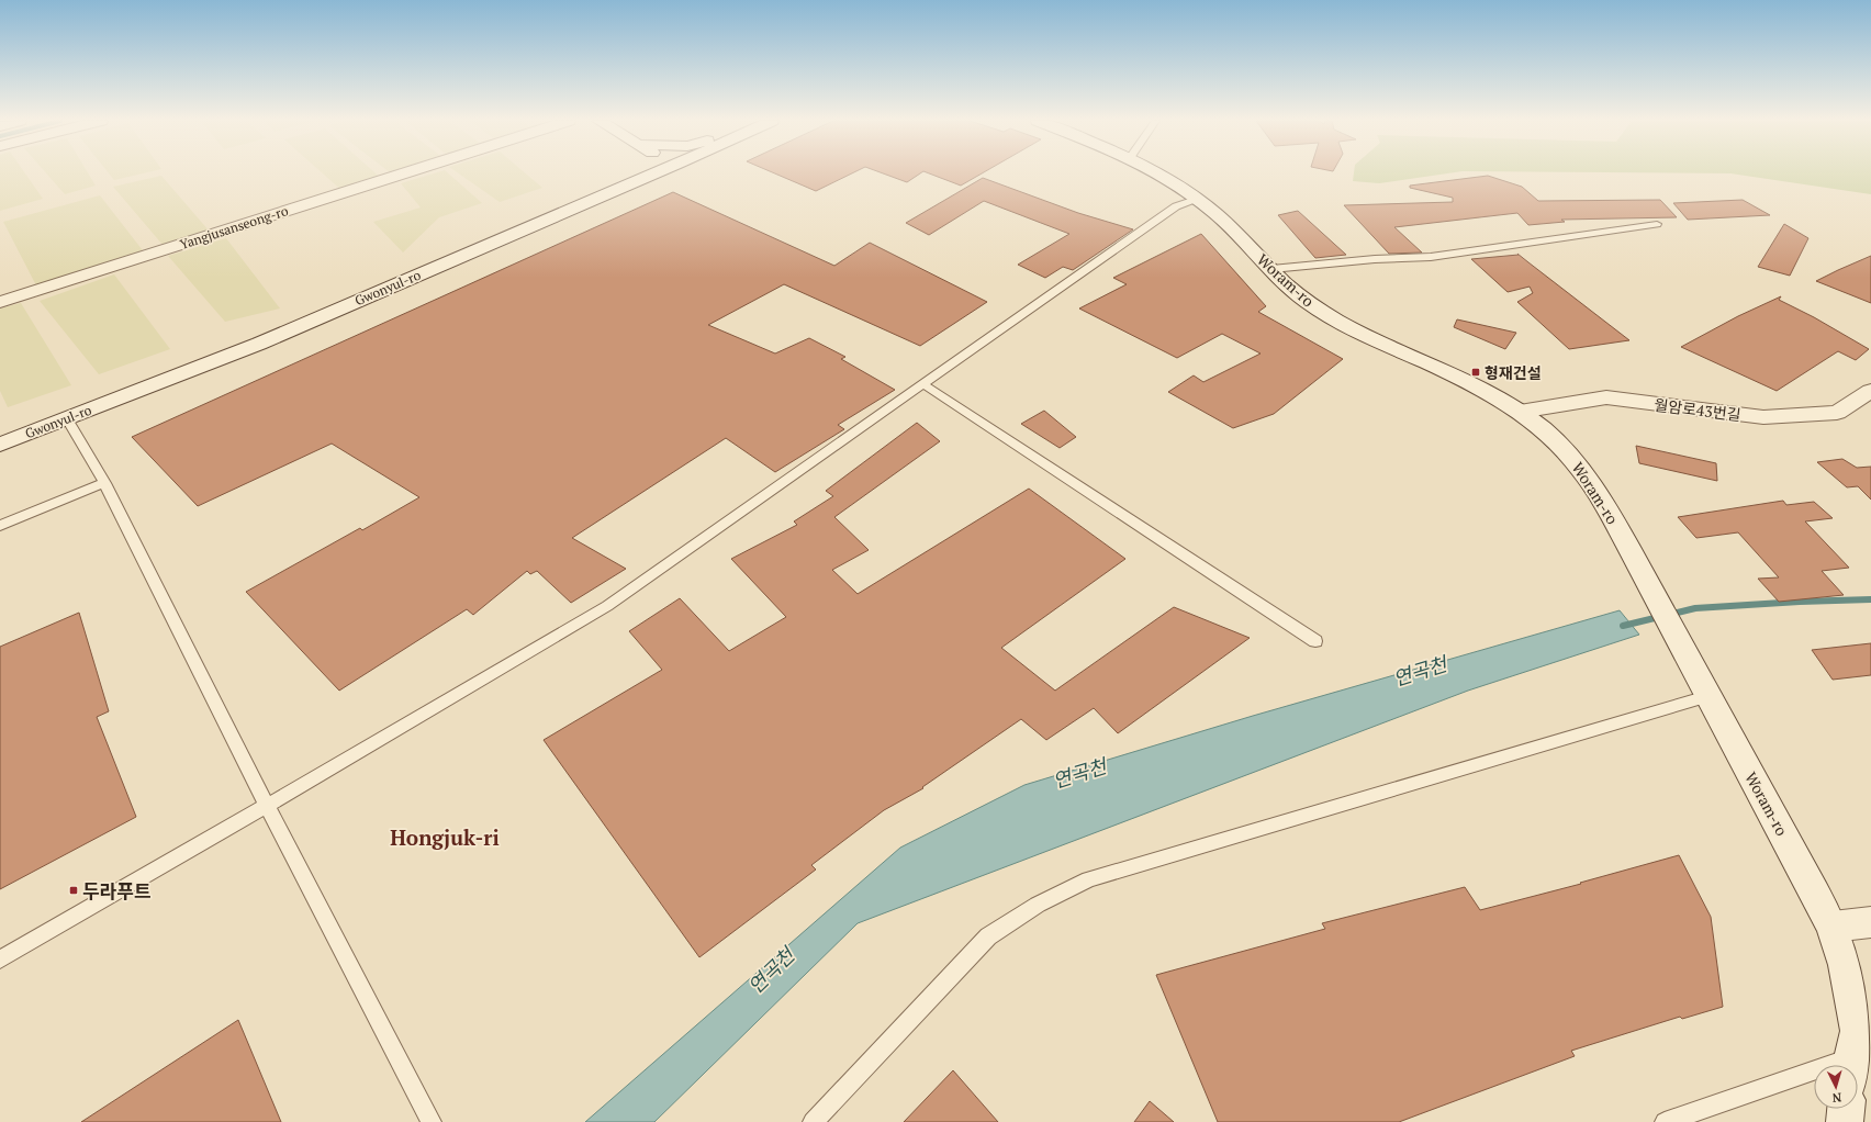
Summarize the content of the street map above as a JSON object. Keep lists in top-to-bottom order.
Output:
{
  "streets": {
    "street": [
      "Yangjusanseong-ro",
      "Woram-ro",
      "Gwonyul-ro",
      "월암로43번길"
    ]
  },
  "crossings": [
    ["Woram-ro", "월암로43번길"]
  ],
  "districts": ["Hongjuk-ri"],
  "water": ["연곡천"],
  "places": {
    "transit": ["형재건설", "두라푸트"]
  },
  "north": "bottom"
}
